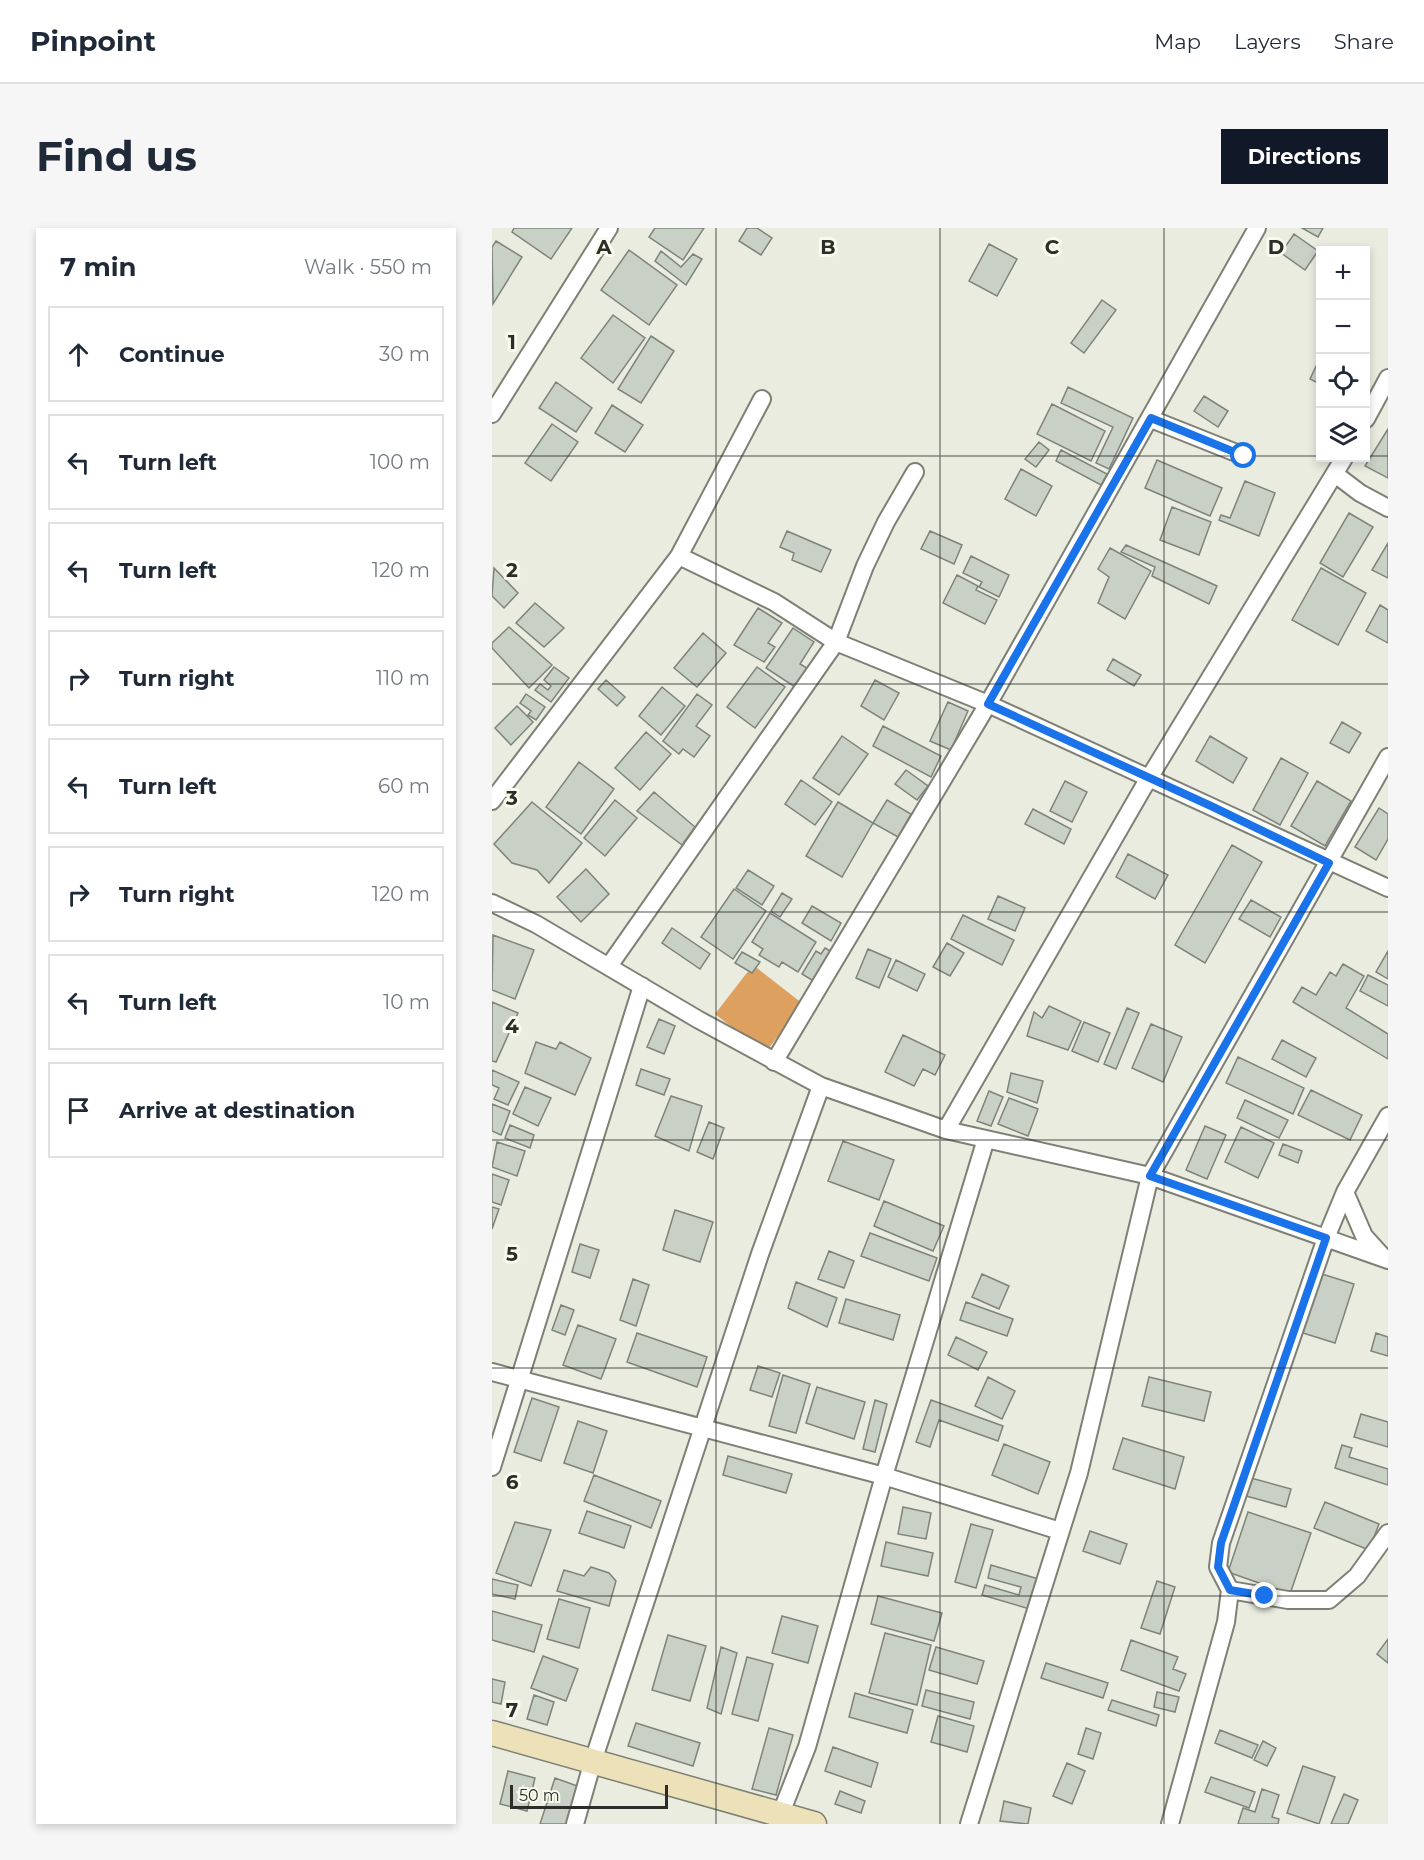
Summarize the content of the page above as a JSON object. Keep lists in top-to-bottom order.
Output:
{
  "scale_bar": "50 m",
  "page": {
    "header": "Pinpoint",
    "nav": ["Map", "Layers", "Share"],
    "buttons": "Directions",
    "title": "Find us",
    "heading": ["7 min", "Walk · 550 m"],
    "map_buttons": ["+", "−"],
    "list": [
      ["Continue", "30 m"],
      ["Turn left", "100 m"],
      ["Turn left", "120 m"],
      ["Turn right", "110 m"],
      ["Turn left", "60 m"],
      ["Turn right", "120 m"],
      ["Turn left", "10 m"],
      "Arrive at destination"
    ],
    "scale": "50 m"
  },
  "grid": {
    "columns": [
      "A",
      "B",
      "C",
      "D"
    ],
    "rows": [
      "1",
      "2",
      "3",
      "4",
      "5",
      "6",
      "7"
    ]
  }
}
